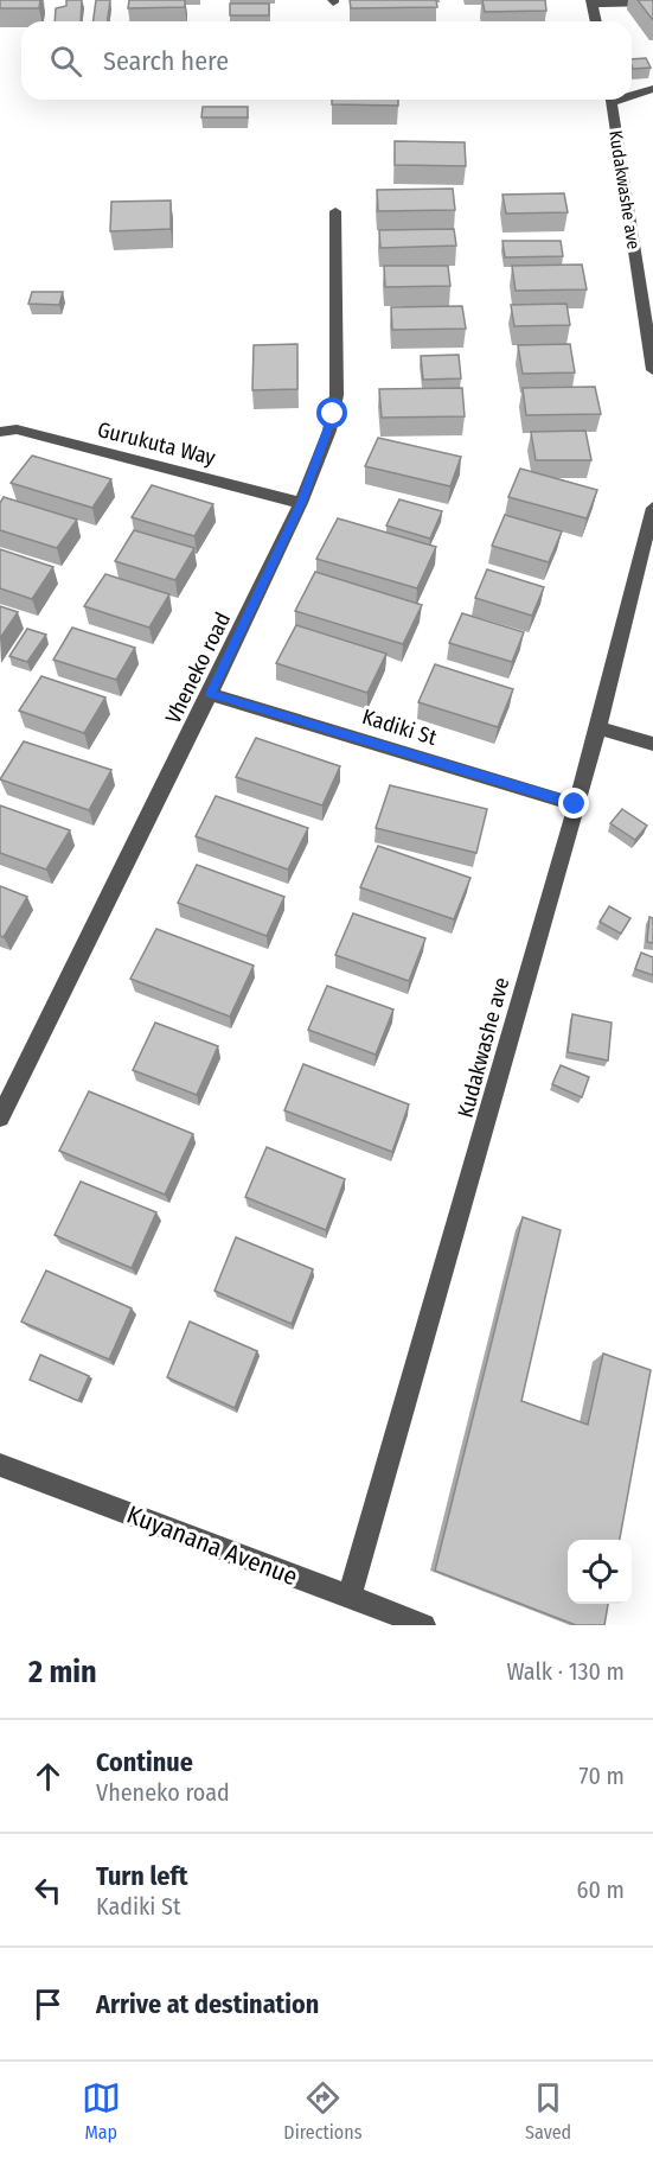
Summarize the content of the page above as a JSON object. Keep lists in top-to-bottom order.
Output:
{
  "streets": {
    "street": [
      "Kudakwashe ave",
      "Gurukuta Way",
      "Vheneko road",
      "Kadiki St",
      "Kuyanana Avenue"
    ]
  },
  "crossings": [
    ["Kudakwashe ave", "Kadiki St"],
    ["Kudakwashe ave", "Kuyanana Avenue"],
    ["Gurukuta Way", "Vheneko road"],
    ["Vheneko road", "Kadiki St"]
  ],
  "page": {
    "search": "Search here",
    "heading": ["2 min", "Walk · 130 m"],
    "list": [
      ["Continue", "Vheneko road", "70 m"],
      ["Turn left", "Kadiki St", "60 m"],
      "Arrive at destination"
    ],
    "nav": ["Map", "Directions", "Saved"]
  }
}
